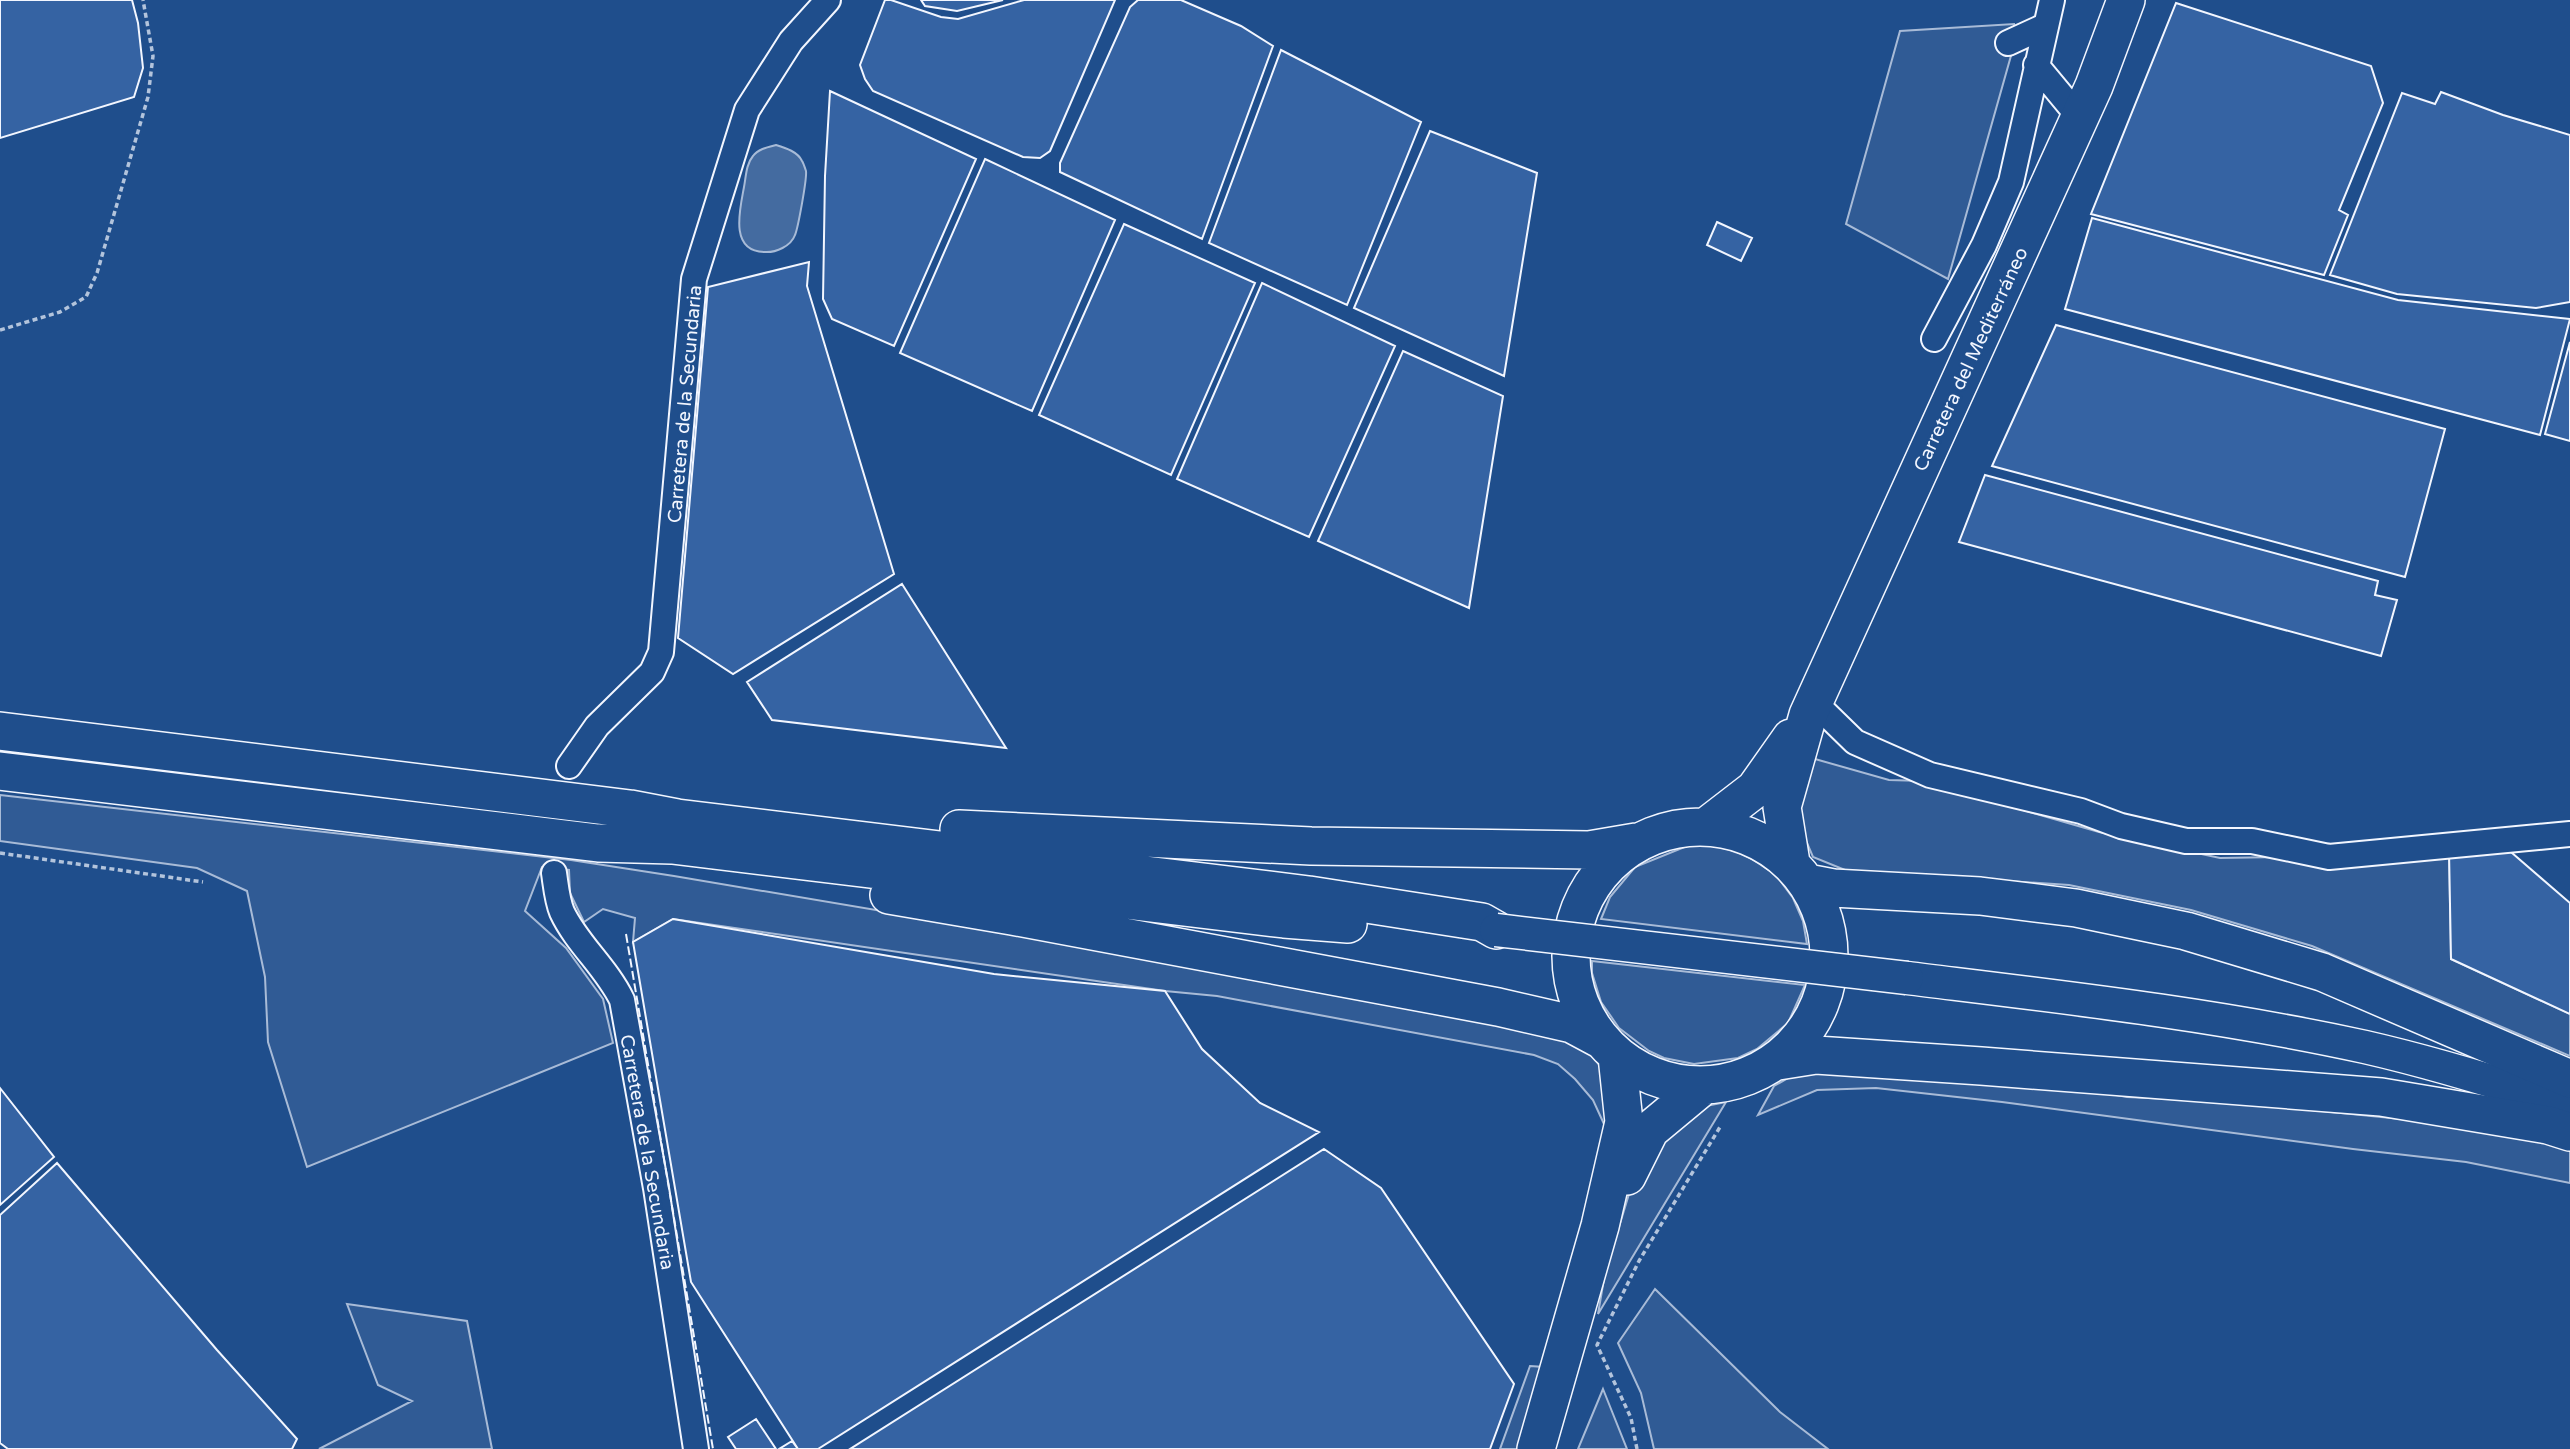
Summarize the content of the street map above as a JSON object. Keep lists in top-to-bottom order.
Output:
{
  "streets": {
    "highway": ["Carretera del Mediterráneo"],
    "street": ["Carretera de la Secundaria"]
  }
}
